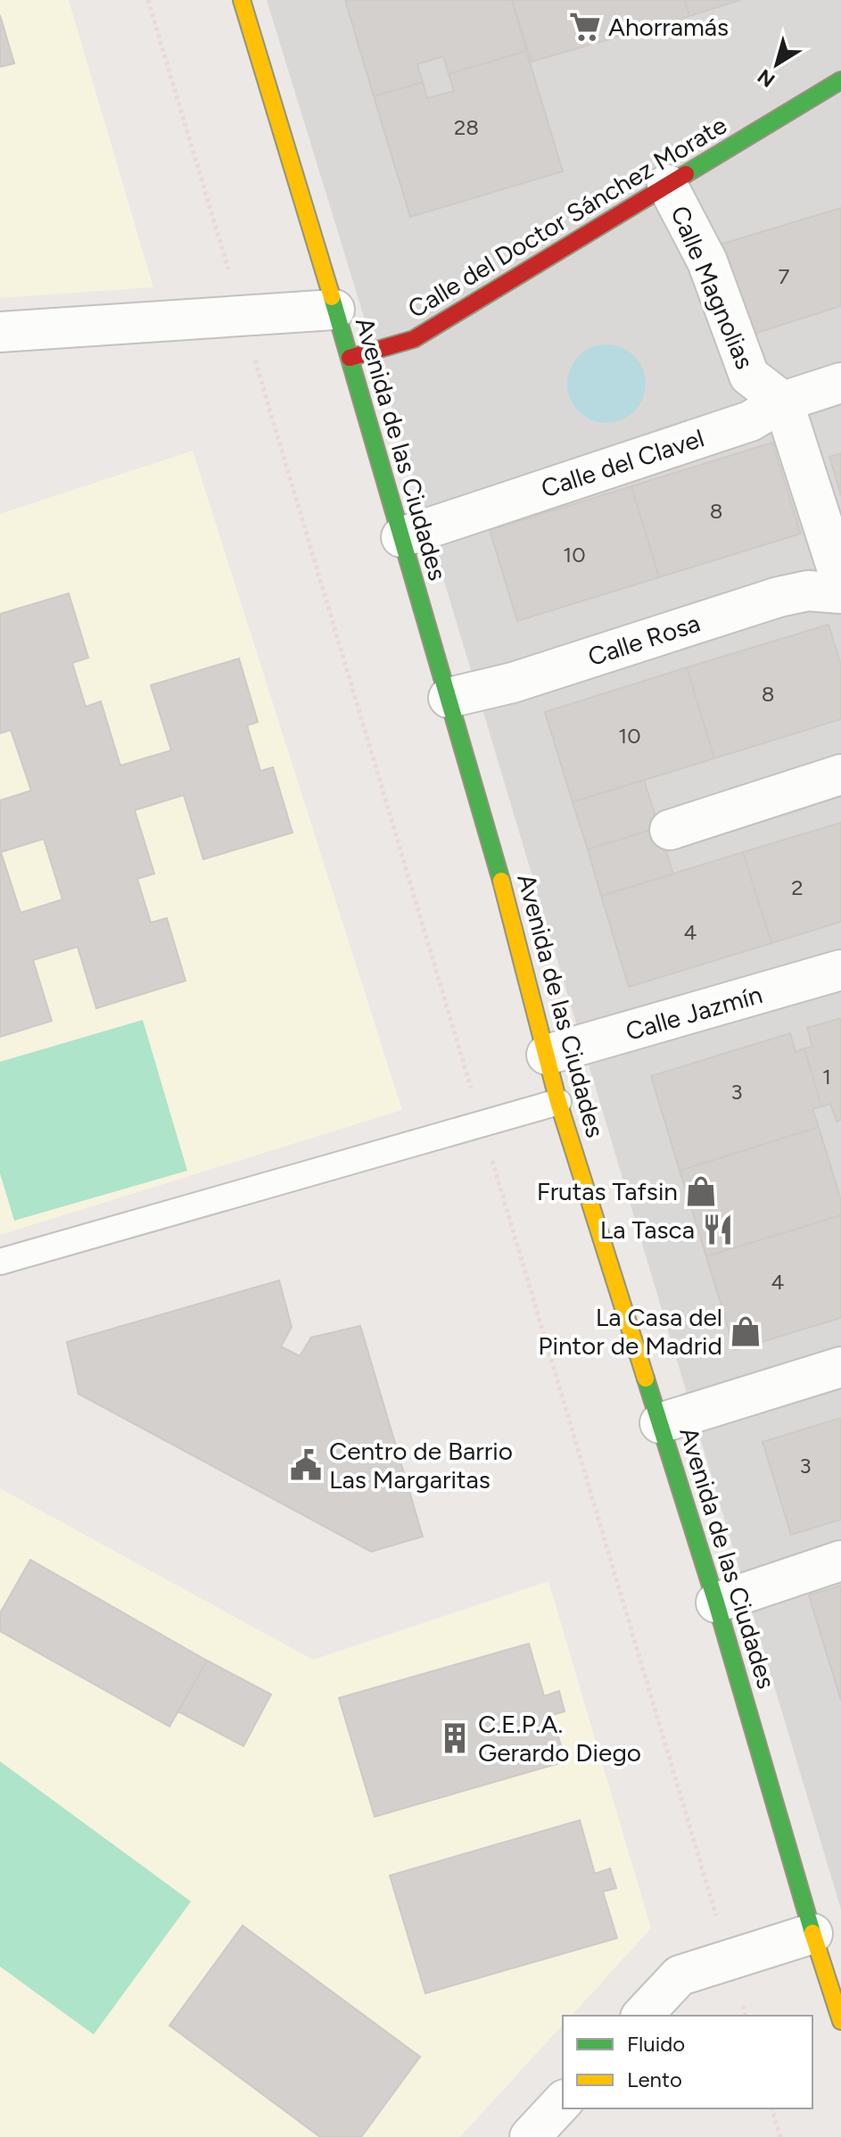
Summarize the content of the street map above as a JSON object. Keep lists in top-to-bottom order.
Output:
{
  "streets": {
    "street": [
      "Calle del Doctor Sánchez Morate",
      "Calle Magnolias",
      "Avenida de las Ciudades",
      "Calle del Clavel",
      "Calle Rosa",
      "Calle Jazmín"
    ]
  },
  "crossings": [
    ["Calle del Doctor Sánchez Morate", "Calle Magnolias"],
    ["Calle del Doctor Sánchez Morate", "Avenida de las Ciudades"],
    ["Calle Magnolias", "Calle del Clavel"],
    ["Avenida de las Ciudades", "Calle del Clavel"],
    ["Avenida de las Ciudades", "Calle Rosa"],
    ["Avenida de las Ciudades", "Calle Jazmín"]
  ],
  "places": {
    "supermarket": ["Ahorramás"],
    "shop": ["Frutas Tafsin", "La Casa del Pintor de Madrid"],
    "restaurant": ["La Tasca"],
    "public building": ["Centro de Barrio Las Margaritas"],
    "building": ["C.E.P.A. Gerardo Diego"]
  },
  "house_numbers": [
    "28",
    "7",
    "8",
    "10",
    "8",
    "10",
    "2",
    "4",
    "1",
    "3",
    "4",
    "3"
  ],
  "legend": ["Fluido", "Lento"],
  "north": "bottom left"
}
